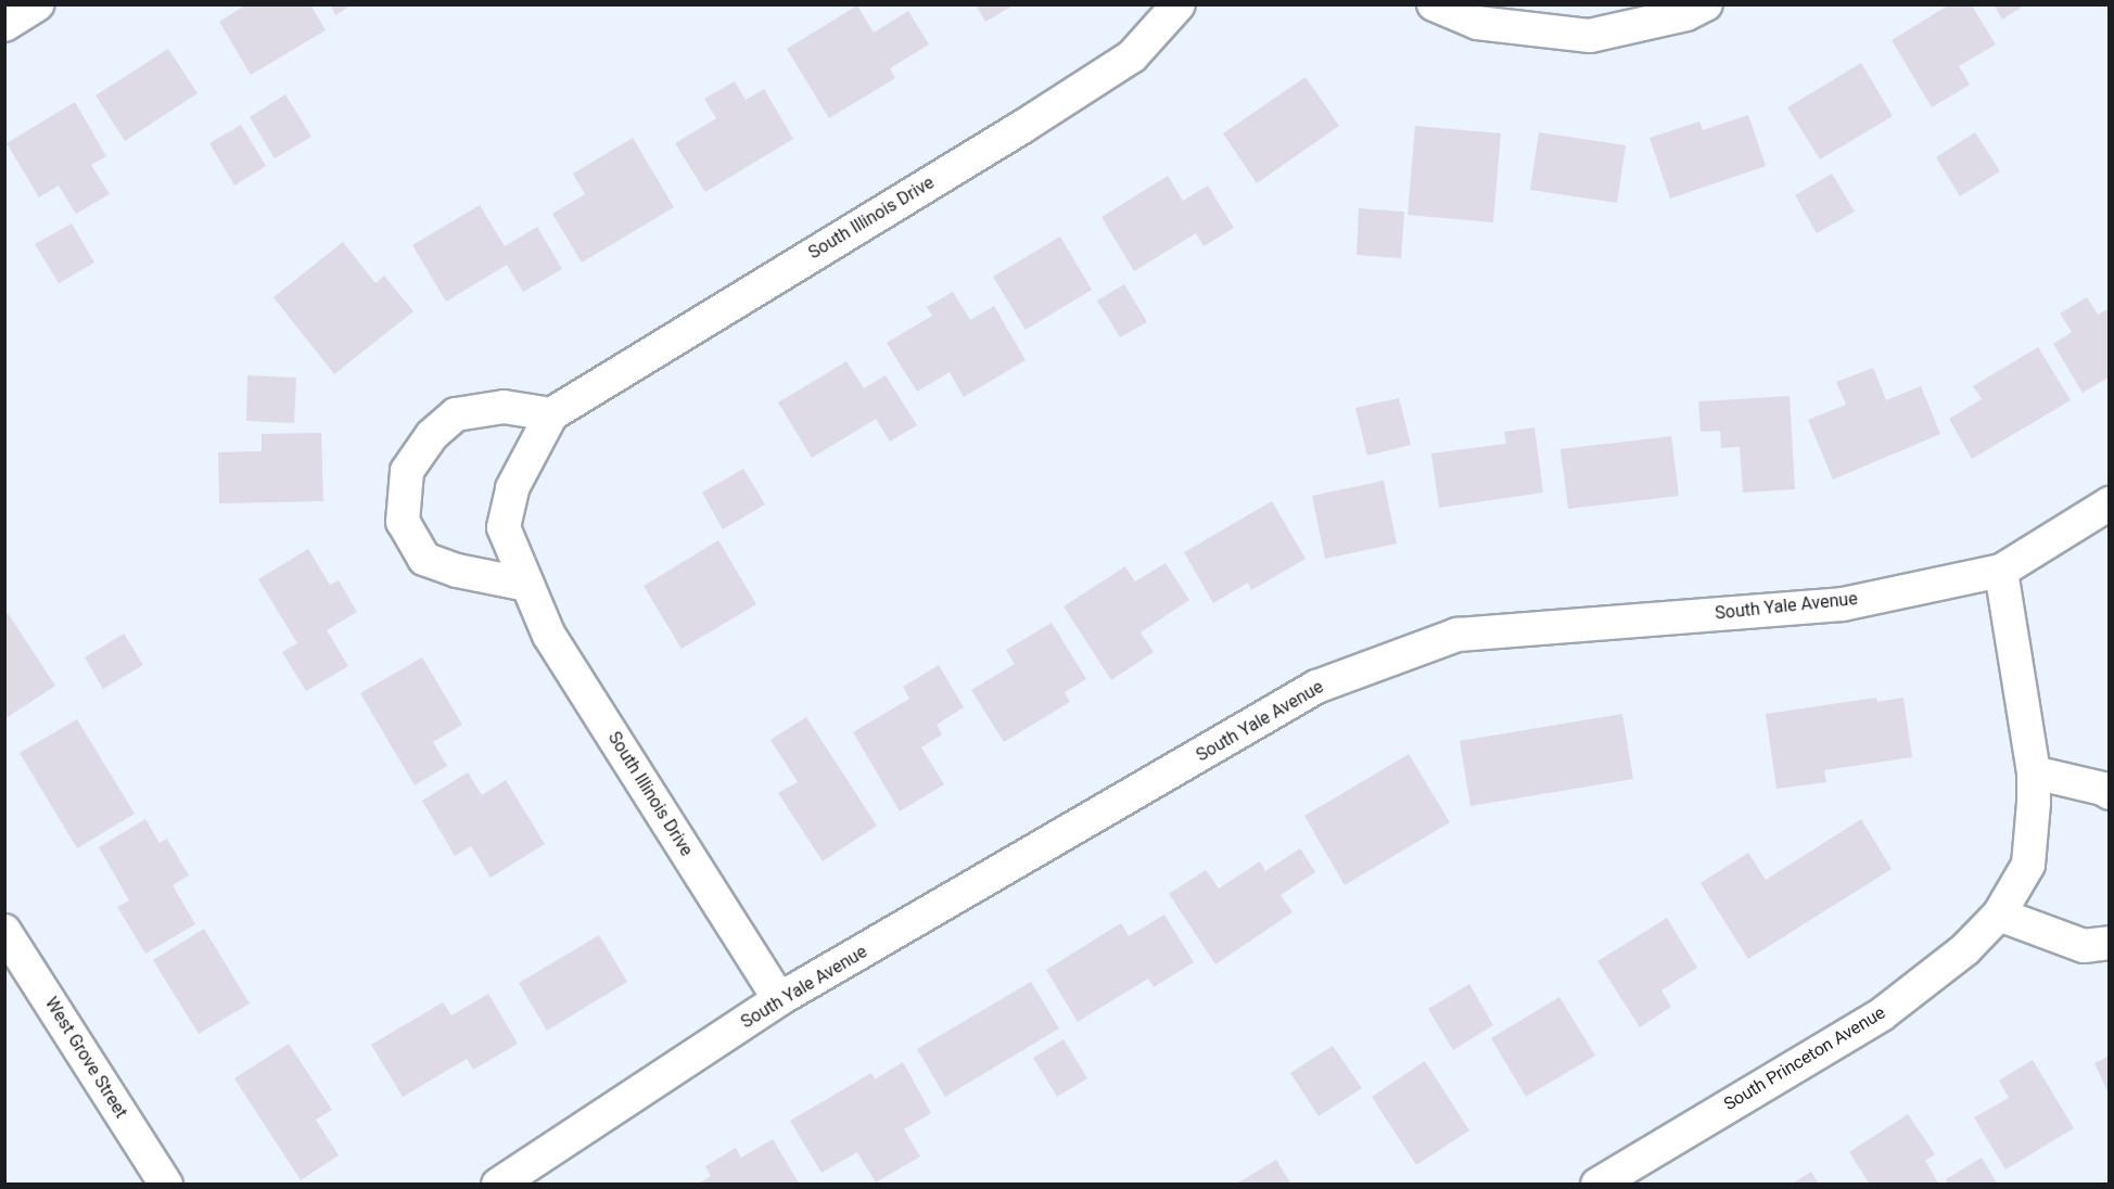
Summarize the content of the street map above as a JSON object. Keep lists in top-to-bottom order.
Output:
{
  "streets": {
    "street": [
      "South Illinois Drive",
      "South Yale Avenue",
      "West Grove Street",
      "South Princeton Avenue"
    ]
  },
  "crossings": [
    ["South Illinois Drive", "South Yale Avenue"],
    ["South Yale Avenue", "South Princeton Avenue"]
  ]
}
